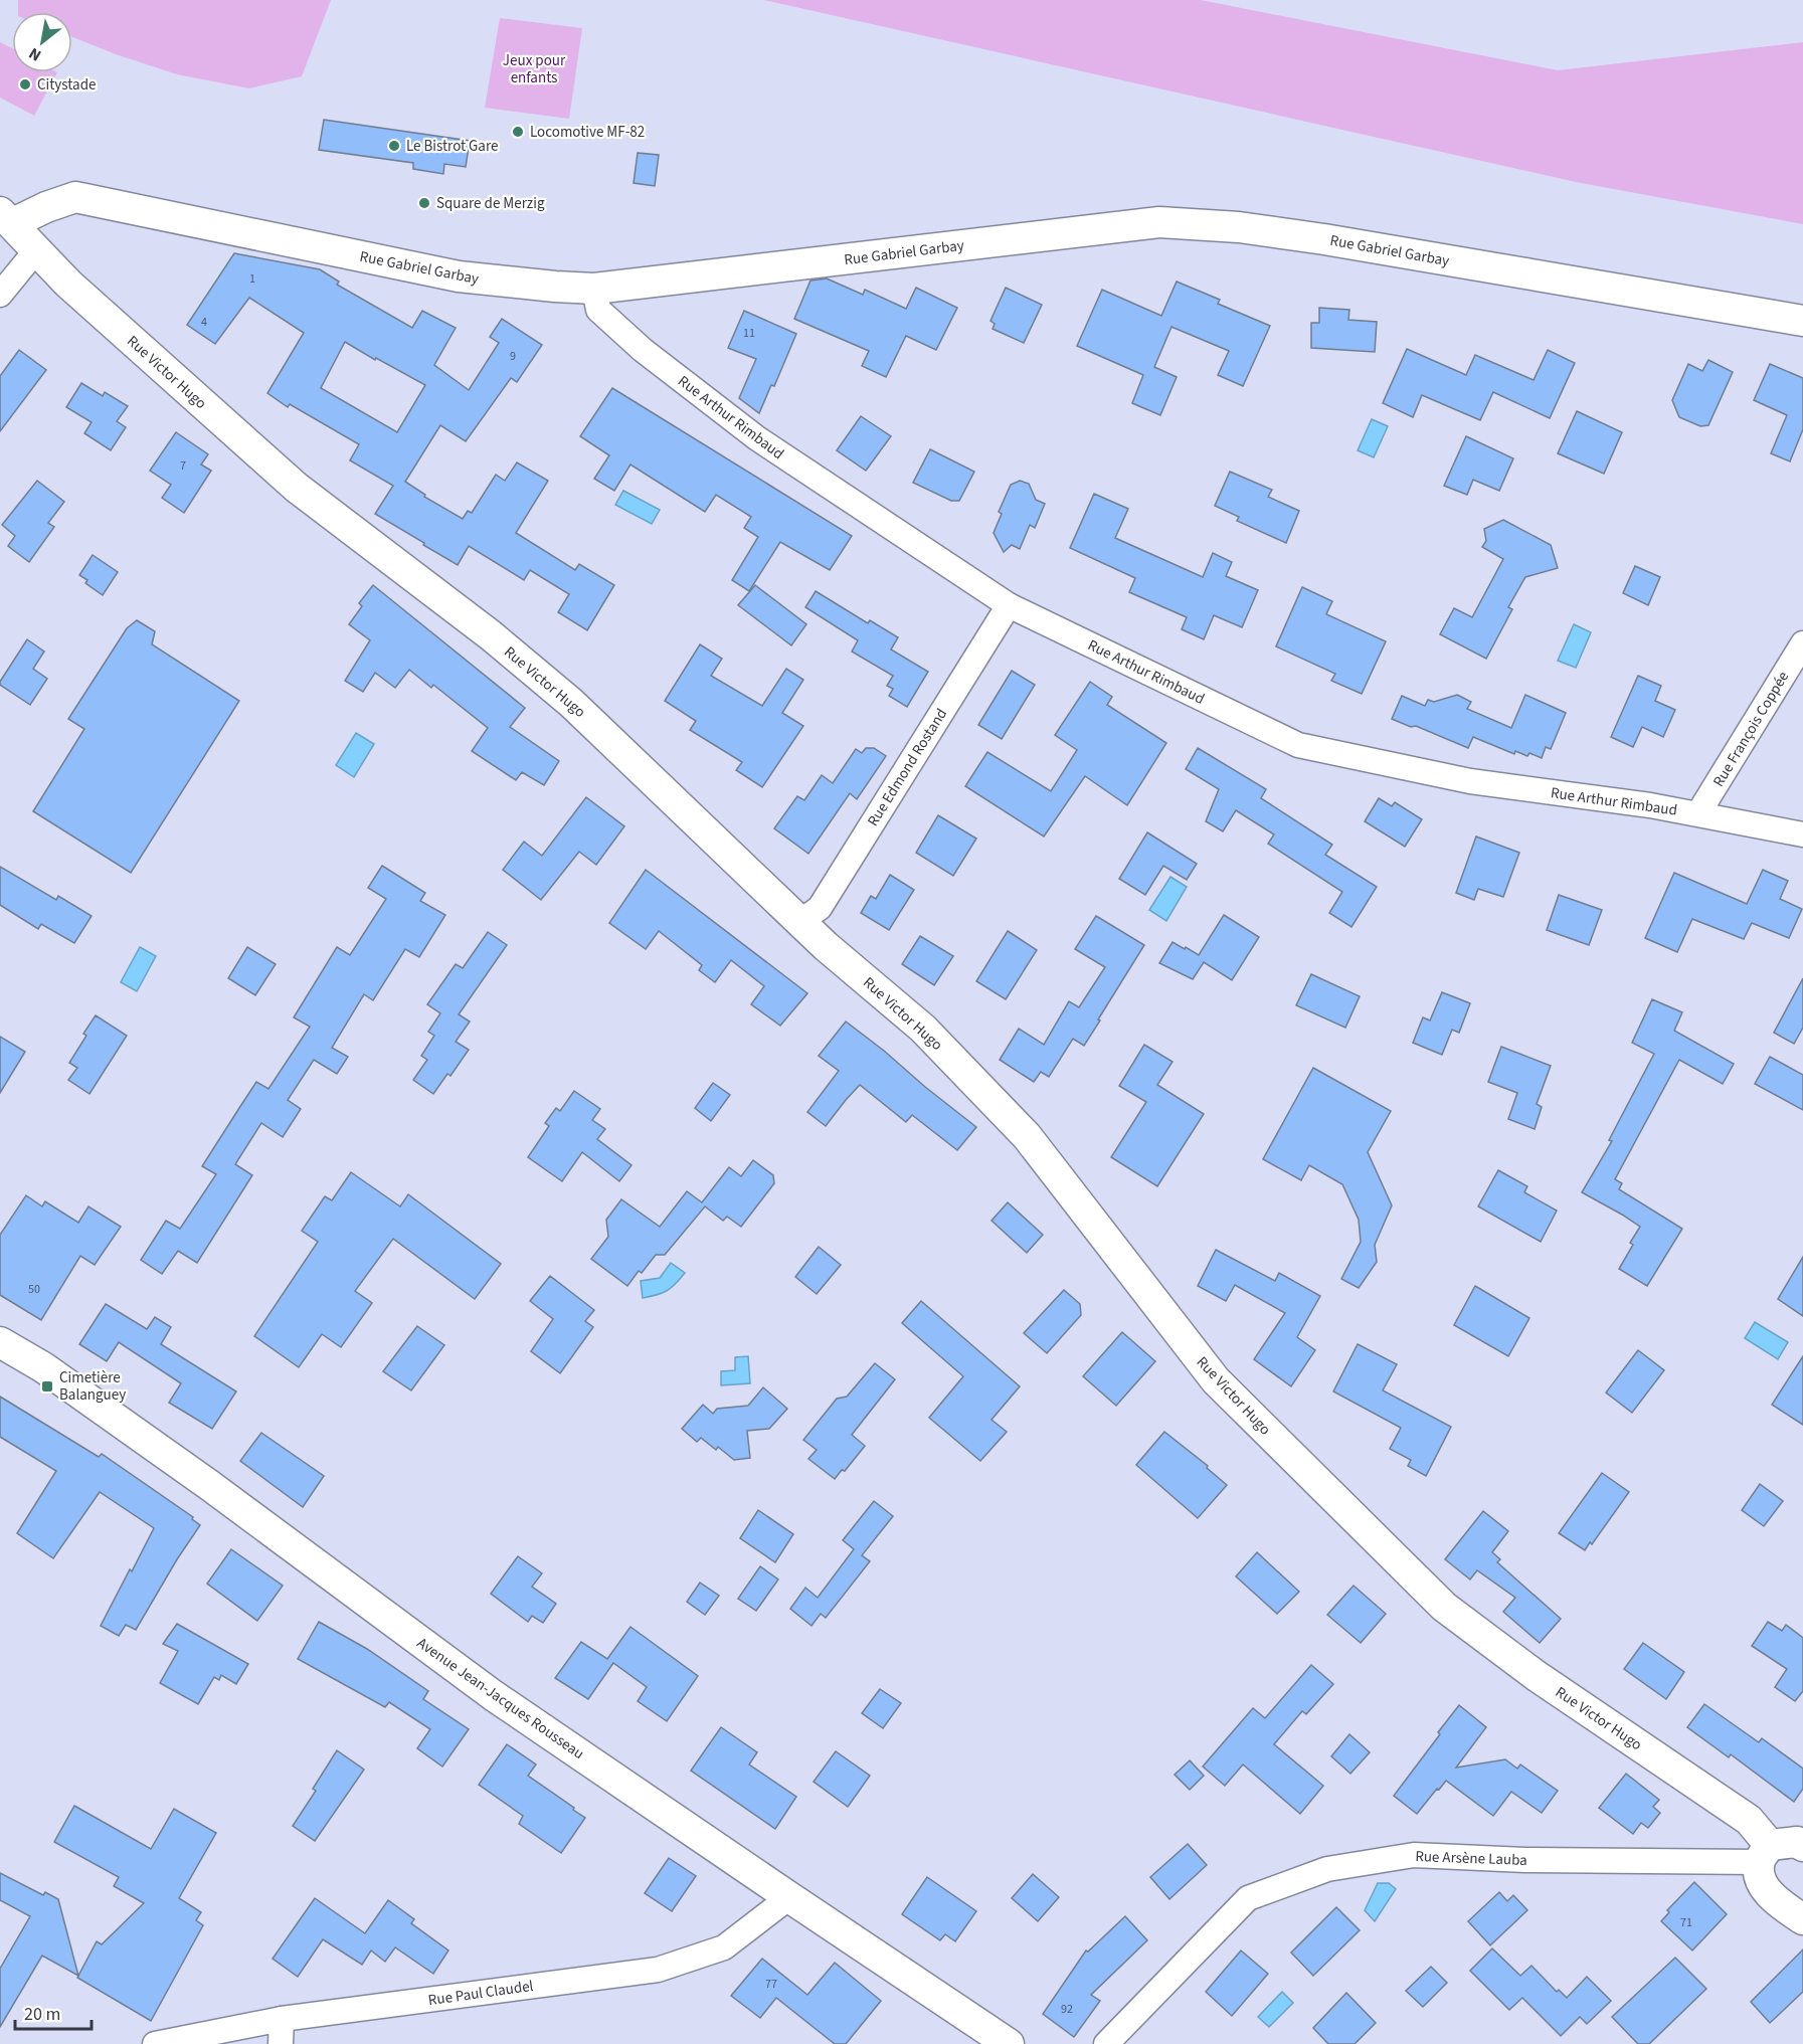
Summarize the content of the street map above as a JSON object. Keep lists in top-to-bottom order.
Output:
{
  "streets": {
    "street": [
      "Rue Gabriel Garbay",
      "Rue Victor Hugo",
      "Rue Arthur Rimbaud",
      "Rue François Coppée",
      "Rue Edmond Rostand",
      "Avenue Jean-Jacques Rousseau",
      "Rue Arsène Lauba",
      "Rue Paul Claudel"
    ]
  },
  "crossings": [
    ["Rue Gabriel Garbay", "Rue Victor Hugo"],
    ["Rue Gabriel Garbay", "Rue Arthur Rimbaud"],
    ["Rue Victor Hugo", "Rue Edmond Rostand"],
    ["Rue Victor Hugo", "Rue Arsène Lauba"],
    ["Rue Arthur Rimbaud", "Rue François Coppée"],
    ["Rue Arthur Rimbaud", "Rue Edmond Rostand"],
    ["Avenue Jean-Jacques Rousseau", "Rue Paul Claudel"]
  ],
  "parks": ["Jeux pour enfants"],
  "places": {
    "other": [
      "Citystade",
      "Locomotive MF-82",
      "Le Bistrot Gare",
      "Square de Merzig"
    ],
    "transit": ["Cimetière Balanguey"]
  },
  "house_numbers": [
    "1",
    "4",
    "11",
    "9",
    "7",
    "50",
    "71",
    "77",
    "92"
  ],
  "scale_bar": "20 m",
  "north": "bottom left"
}
